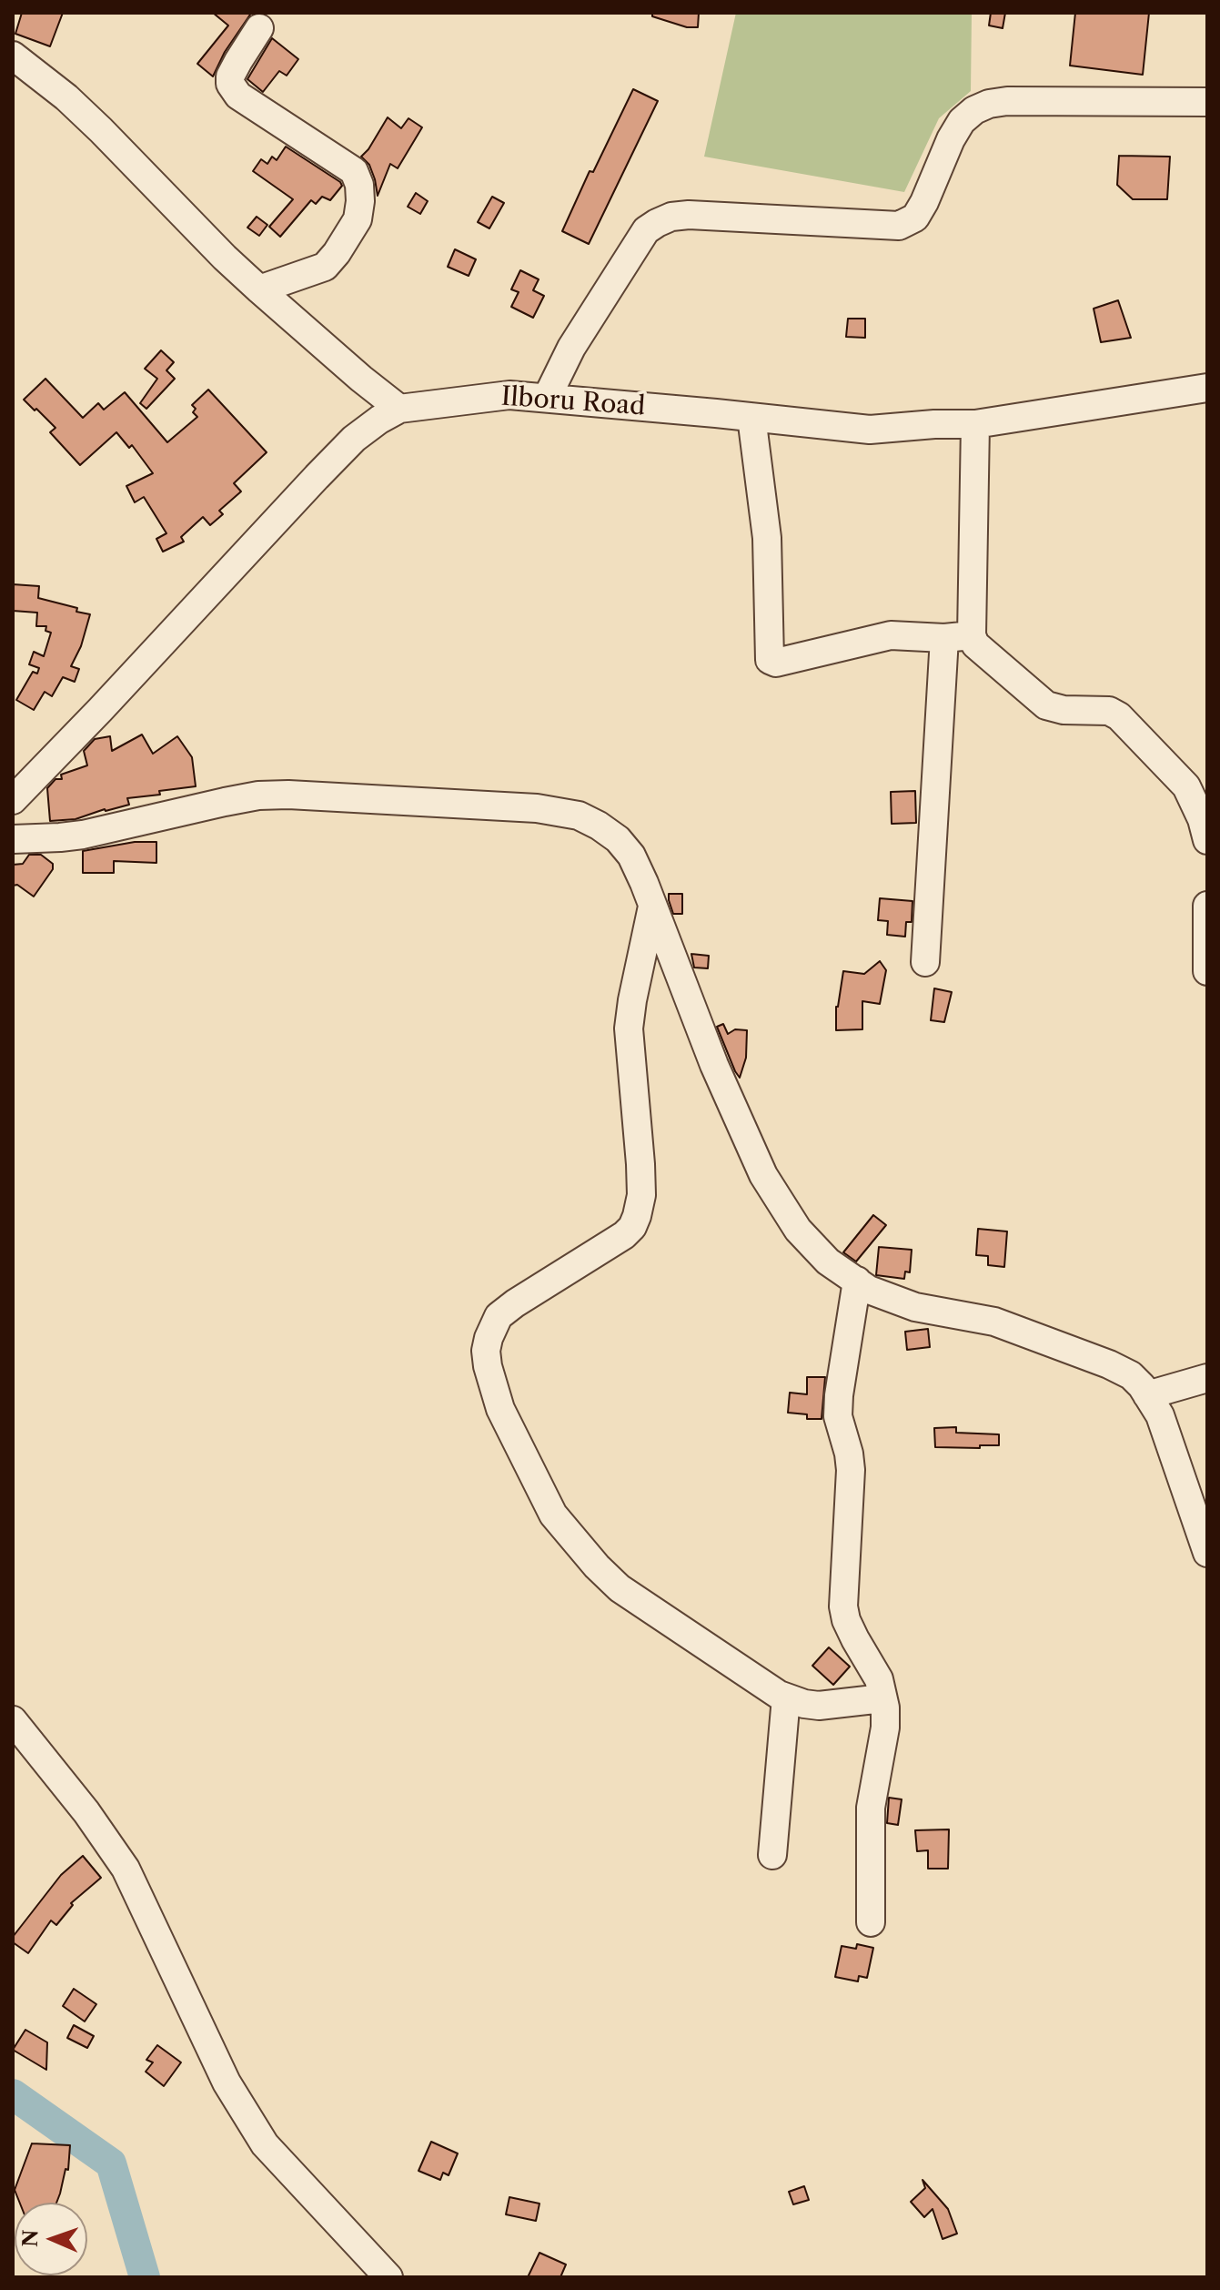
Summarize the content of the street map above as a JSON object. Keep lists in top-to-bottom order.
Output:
{
  "streets": {
    "street": ["Ilboru Road"]
  },
  "north": "left"
}
